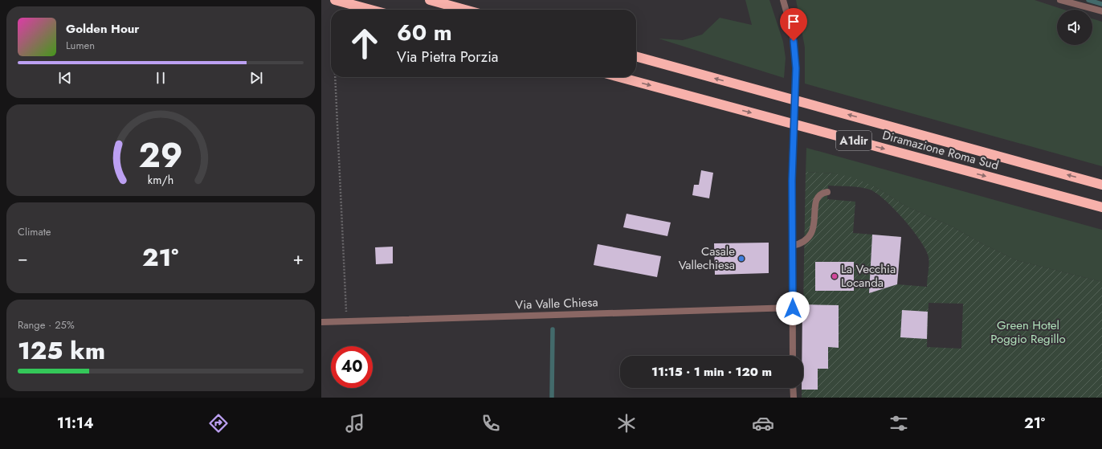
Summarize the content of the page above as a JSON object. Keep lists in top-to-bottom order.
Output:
{
  "streets": {
    "highway": ["A1dir", "Diramazione Roma Sud"],
    "street": ["Via Valle Chiesa"]
  },
  "parks": ["Green Hotel Poggio Regillo"],
  "places": ["Casale Vallechiesa", "La Vecchia Locanda"],
  "page": {
    "turn": ["60 m", "Via Pietra Porzia"],
    "song": ["Golden Hour", "Lumen"],
    "tile": [
      "Climate",
      ["Range · 25%", "125 km"]
    ],
    "heat": ["−", "21°", "+"],
    "limit": "40",
    "trip": "11:15 · 1 min · 120 m",
    "tabs": ["11:14", "21°"],
    "gauge": ["29", "km/h"]
  }
}
